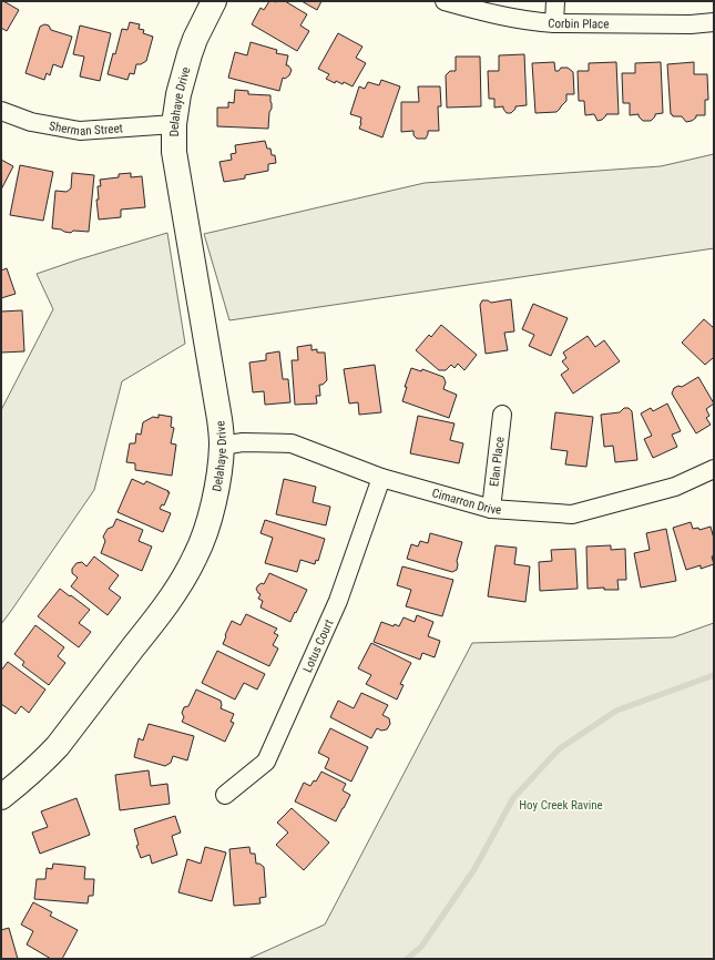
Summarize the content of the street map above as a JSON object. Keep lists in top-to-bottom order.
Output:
{
  "streets": {
    "street": [
      "Corbin Place",
      "Delahaye Drive",
      "Sherman Street",
      "Elan Place",
      "Cimarron Drive",
      "Lotus Court"
    ]
  },
  "crossings": [
    ["Delahaye Drive", "Sherman Street"],
    ["Delahaye Drive", "Cimarron Drive"],
    ["Elan Place", "Cimarron Drive"],
    ["Cimarron Drive", "Lotus Court"]
  ],
  "parks": ["Hoy Creek Ravine"]
}
